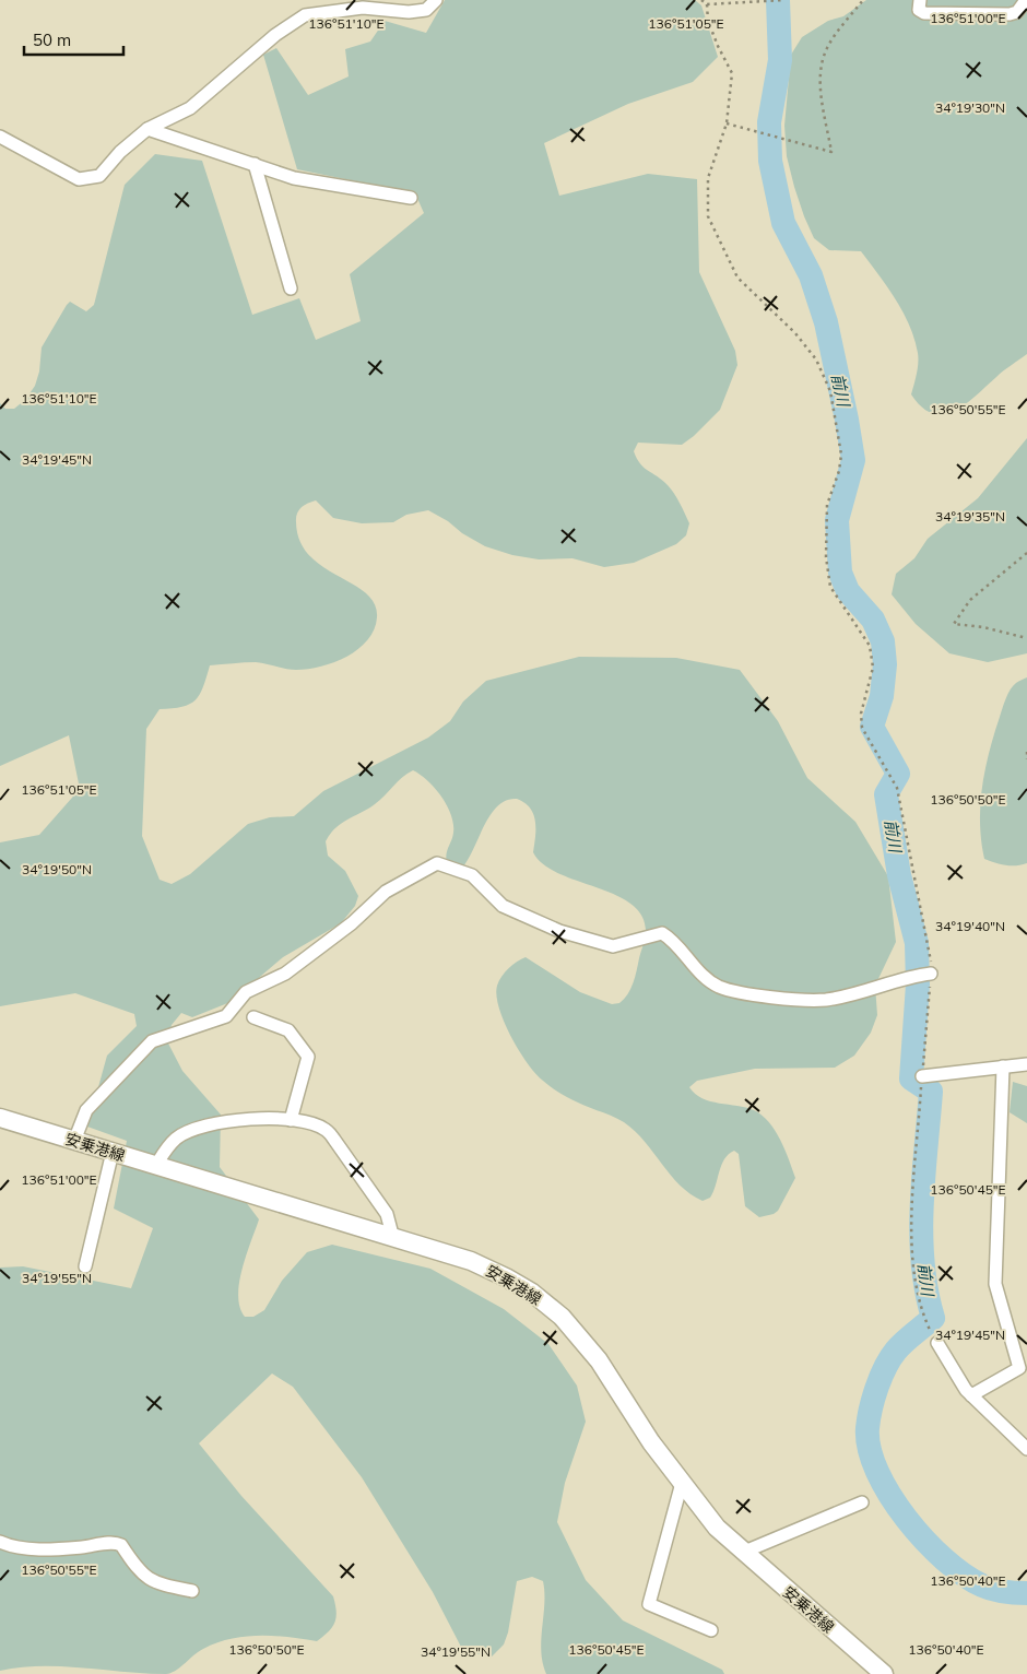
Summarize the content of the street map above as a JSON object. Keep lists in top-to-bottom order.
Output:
{
  "streets": {
    "main road": ["安乗港線"]
  },
  "water": ["前川"],
  "scale_bar": "50 m",
  "coordinates": [
    "136°51'00\"E",
    "136°51'10\"E",
    "136°51'05\"E",
    "34°19'30\"N",
    "136°50'55\"E",
    "34°19'45\"N",
    "34°19'35\"N",
    "136°50'50\"E",
    "34°19'50\"N",
    "34°19'40\"N",
    "136°50'45\"E",
    "34°19'55\"N",
    "136°50'40\"E"
  ]
}
